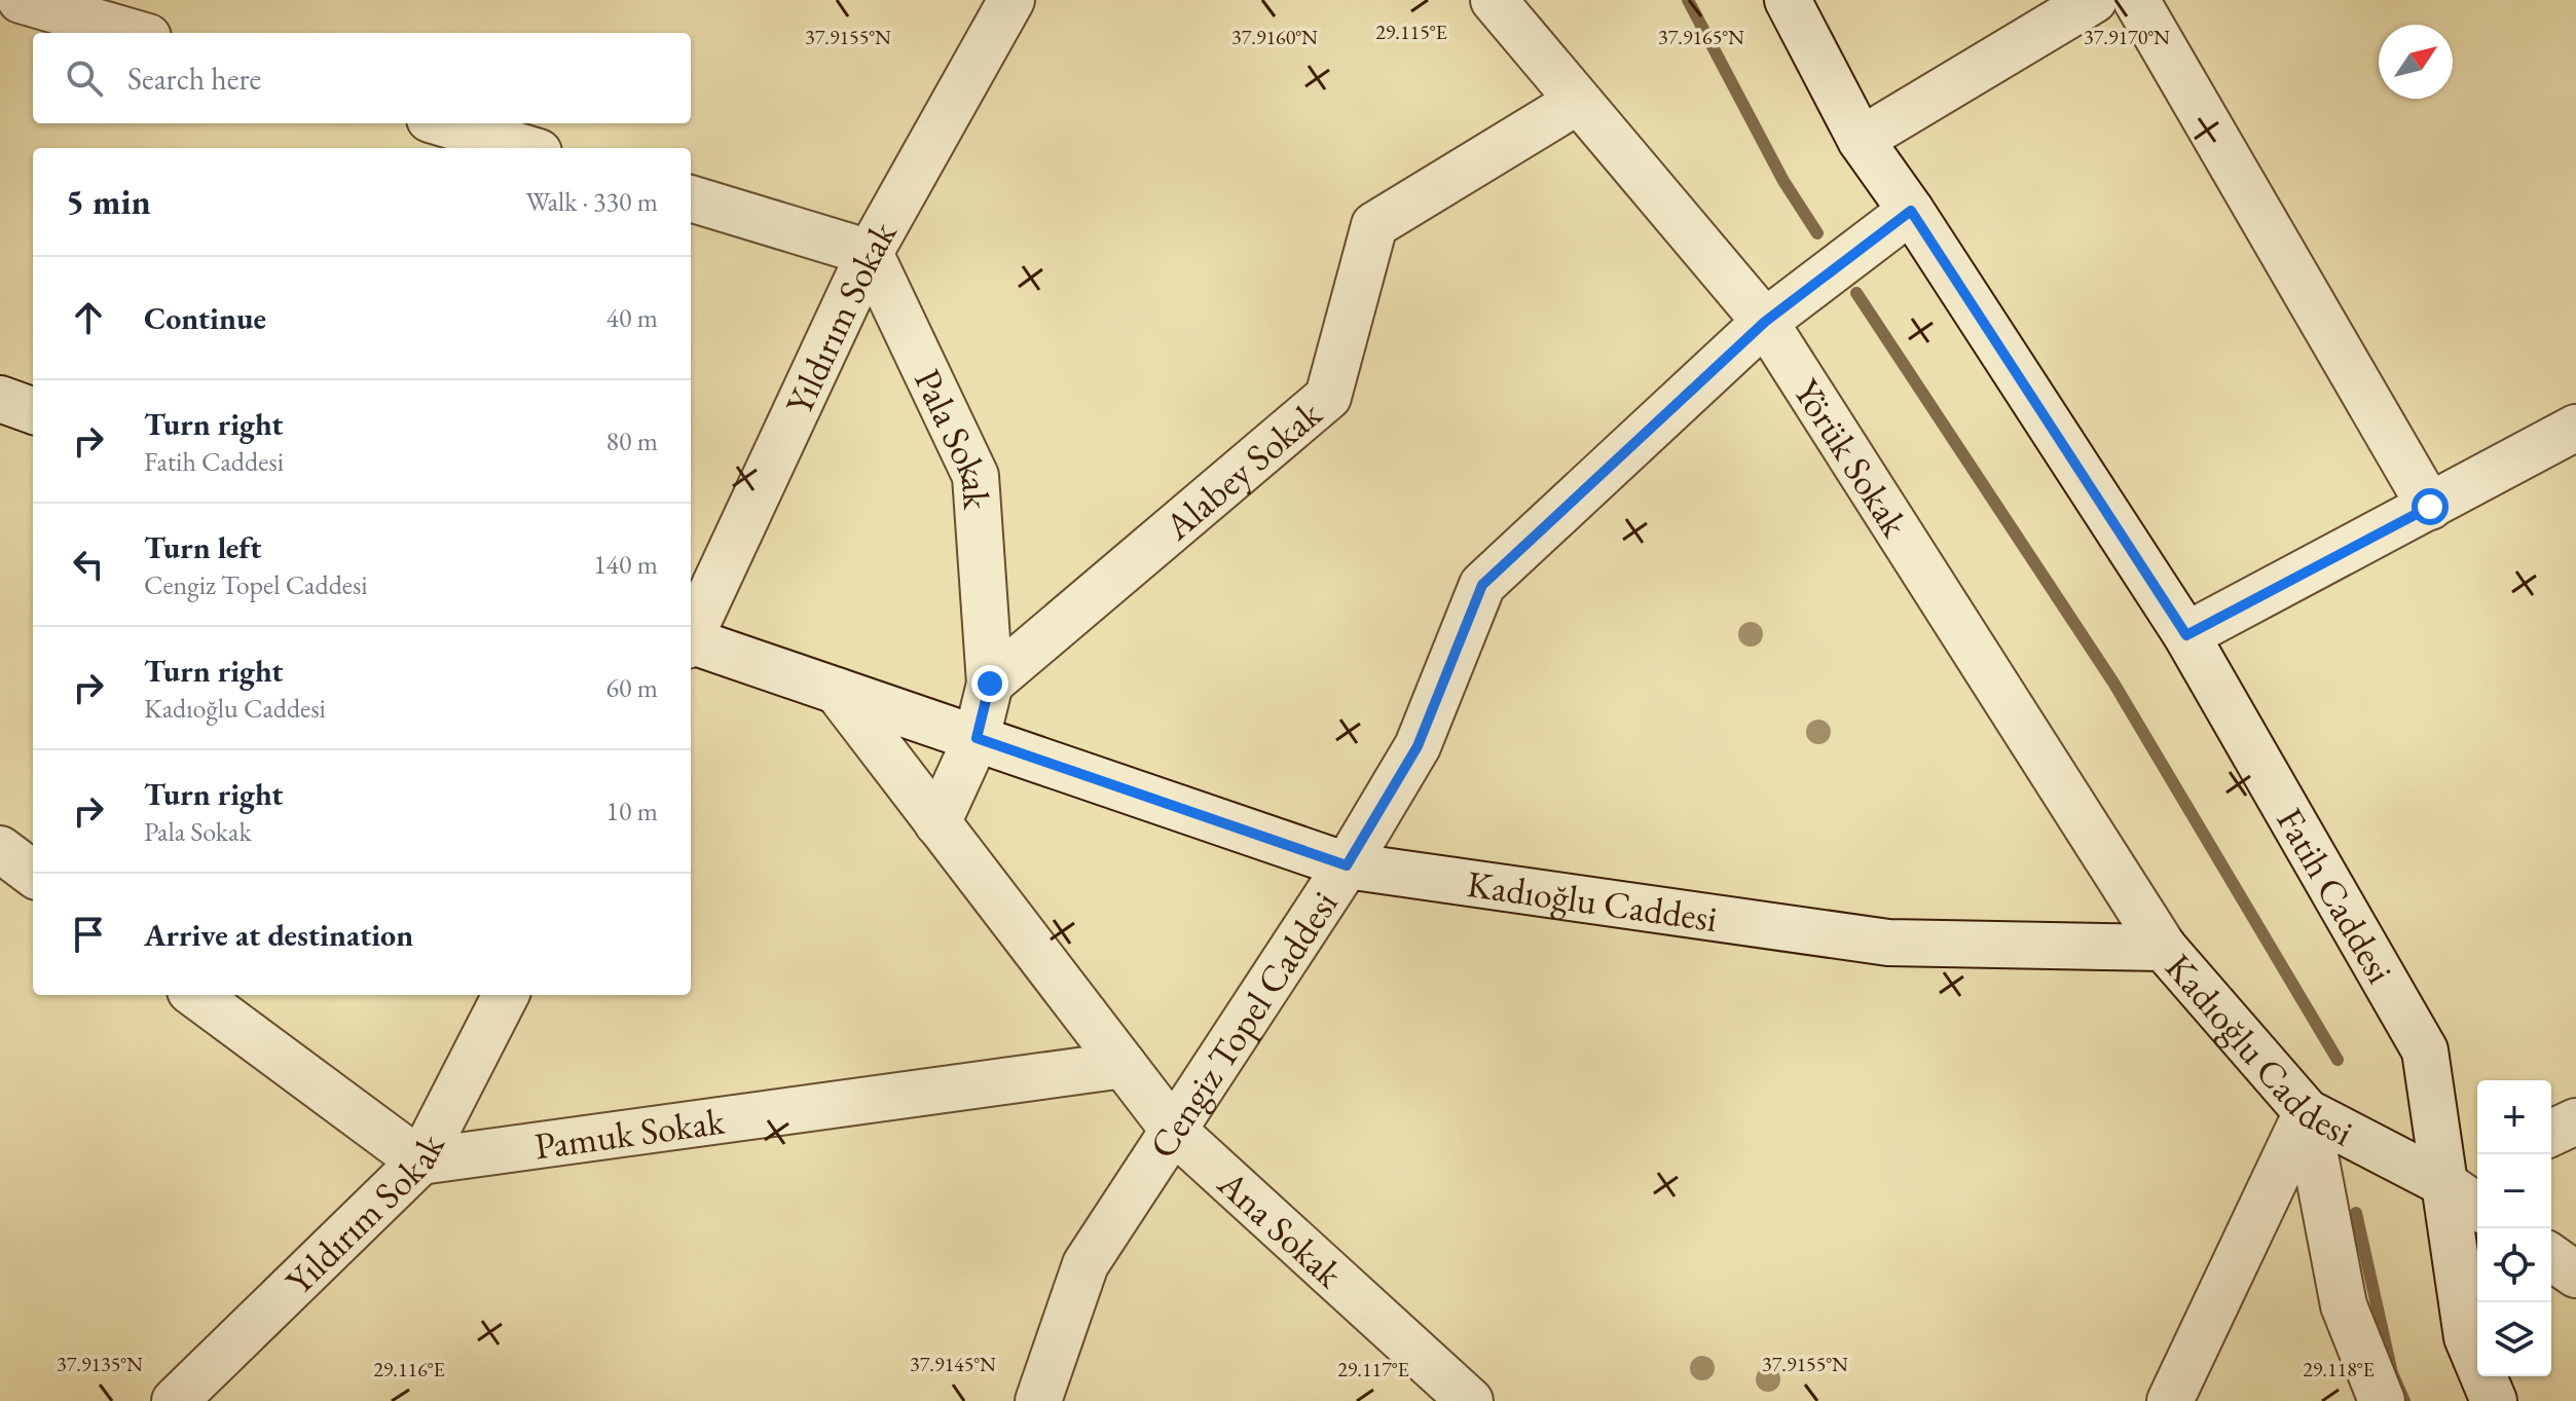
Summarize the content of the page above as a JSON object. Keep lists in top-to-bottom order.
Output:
{
  "streets": {
    "street": [
      "Yıldırım Sokak",
      "Pala Sokak",
      "Yörük Sokak",
      "Alabey Sokak",
      "Fatih Caddesi",
      "Kadıoğlu Caddesi",
      "Cengiz Topel Caddesi",
      "Pamuk Sokak",
      "Ana Sokak"
    ]
  },
  "crossings": [
    ["Yıldırım Sokak", "Pala Sokak"],
    ["Yıldırım Sokak", "Pamuk Sokak"],
    ["Pala Sokak", "Alabey Sokak"],
    ["Pala Sokak", "Kadıoğlu Caddesi"],
    ["Pala Sokak", "Ana Sokak"],
    ["Yörük Sokak", "Alabey Sokak"],
    ["Yörük Sokak", "Kadıoğlu Caddesi"],
    ["Yörük Sokak", "Cengiz Topel Caddesi"],
    ["Fatih Caddesi", "Kadıoğlu Caddesi"],
    ["Fatih Caddesi", "Cengiz Topel Caddesi"],
    ["Kadıoğlu Caddesi", "Cengiz Topel Caddesi"],
    ["Kadıoğlu Caddesi", "Ana Sokak"],
    ["Cengiz Topel Caddesi", "Ana Sokak"],
    ["Pamuk Sokak", "Ana Sokak"]
  ],
  "north": "top right",
  "page": {
    "search": "Search here",
    "heading": ["5 min", "Walk · 330 m"],
    "list": [
      ["Continue", "40 m"],
      ["Turn right", "Fatih Caddesi", "80 m"],
      ["Turn left", "Cengiz Topel Caddesi", "140 m"],
      ["Turn right", "Kadıoğlu Caddesi", "60 m"],
      ["Turn right", "Pala Sokak", "10 m"],
      "Arrive at destination"
    ],
    "map_buttons": ["+", "−"]
  },
  "coordinates": [
    "29.115°E",
    "37.9155°N",
    "37.9160°N",
    "37.9165°N",
    "37.9170°N",
    "37.9135°N",
    "37.9145°N",
    "29.116°E",
    "29.117°E",
    "29.118°E"
  ]
}
